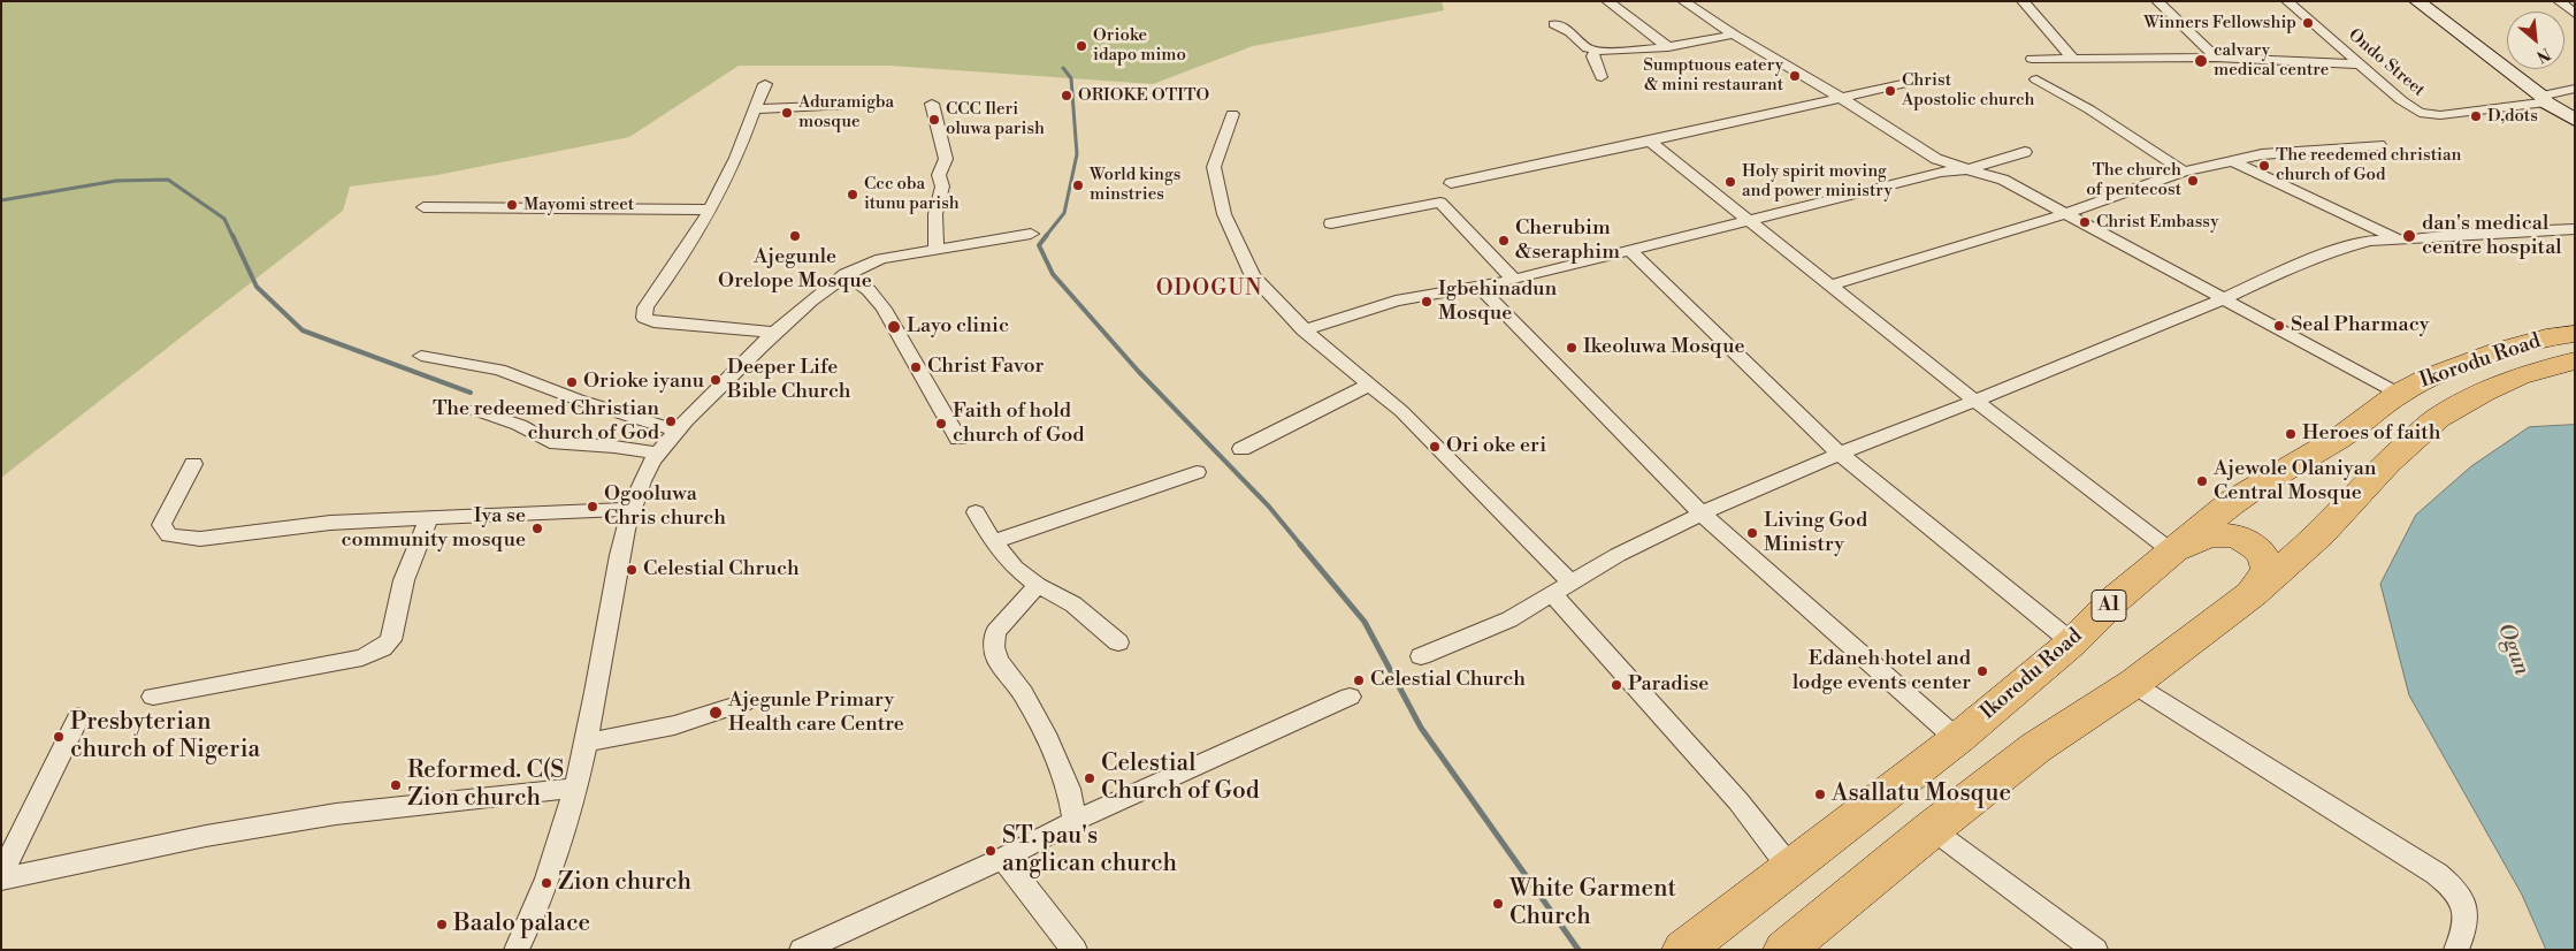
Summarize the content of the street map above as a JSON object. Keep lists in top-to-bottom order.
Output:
{
  "streets": {
    "highway": ["Ikorodu Road", "A1"],
    "street": ["Ondo Street"]
  },
  "districts": ["ODOGUN"],
  "water": ["Ogun"],
  "places": [
    "Winners Fellowship",
    "Orioke idapo mimo",
    "calvary medical centre",
    "Sumptuous eatery & mini restaurant",
    "Christ Apostolic church",
    "ORIOKE OTITO",
    "Aduramigba mosque",
    "D,dots",
    "CCC Ileri oluwa parish",
    "The reedemed christian church of God",
    "The church of pentecost",
    "Holy spirit moving and power ministry",
    "World kings minstries",
    "Ccc oba itunu parish",
    "Mayomi street",
    "Christ Embassy",
    "Ajegunle Orelope Mosque",
    "dan's medical centre hospital",
    "Cherubim &seraphim",
    "Igbehinadun Mosque",
    "Seal Pharmacy",
    "Layo clinic",
    "Ikeoluwa Mosque",
    "Christ Favor",
    "Deeper Life Bible Church",
    "Orioke iyanu",
    "The redeemed Christian church of God",
    "Faith of hold church of God",
    "Heroes of faith",
    "Ori oke eri",
    "Ajewole Olaniyan Central Mosque",
    "Ogooluwa Chris church",
    "Iya se community mosque",
    "Living God Ministry",
    "Celestial Chruch",
    "Edaneh hotel and lodge events center",
    "Celestial Church",
    "Paradise",
    "Ajegunle Primary Health care Centre",
    "Presbyterian church of Nigeria",
    "Celestial Church of God",
    "Reformed. C(S Zion church",
    "Asallatu Mosque",
    "ST. pau's anglican church",
    "Zion church",
    "White Garment Church",
    "Baalo palace"
  ],
  "north": "bottom right"
}
